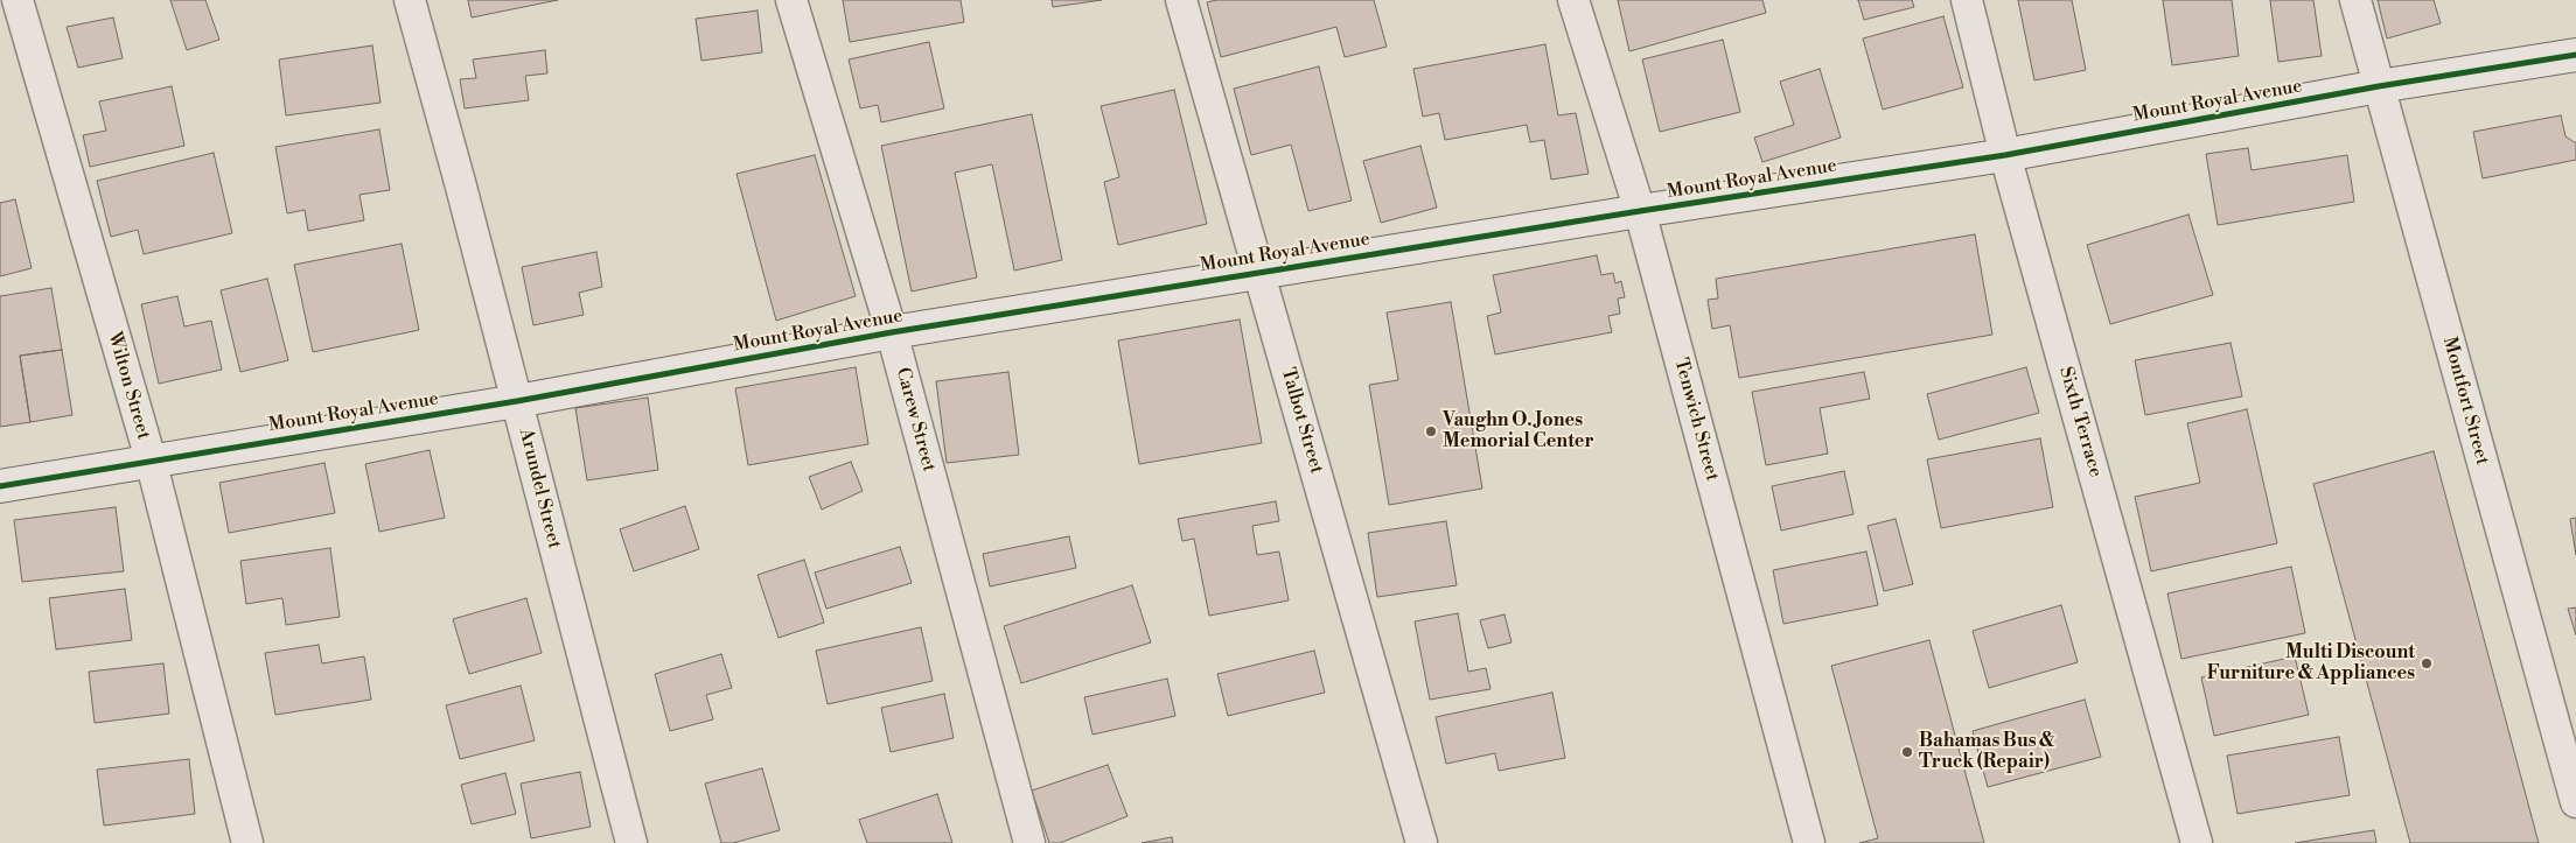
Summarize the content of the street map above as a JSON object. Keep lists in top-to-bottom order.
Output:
{
  "streets": {
    "street": [
      "Mount Royal Avenue",
      "Wilton Street",
      "Montfort Street",
      "Carew Street",
      "Tenwich Street",
      "Talbot Street",
      "Sixth Terrace",
      "Arundel Street"
    ]
  },
  "crossings": [
    ["Mount Royal Avenue", "Wilton Street"],
    ["Mount Royal Avenue", "Montfort Street"],
    ["Mount Royal Avenue", "Carew Street"],
    ["Mount Royal Avenue", "Tenwich Street"],
    ["Mount Royal Avenue", "Talbot Street"],
    ["Mount Royal Avenue", "Sixth Terrace"],
    ["Mount Royal Avenue", "Arundel Street"]
  ],
  "places": ["Vaughn O. Jones Memorial Center", "Multi Discount Furniture & Appliances", "Bahamas Bus & Truck (Repair)"]
}
